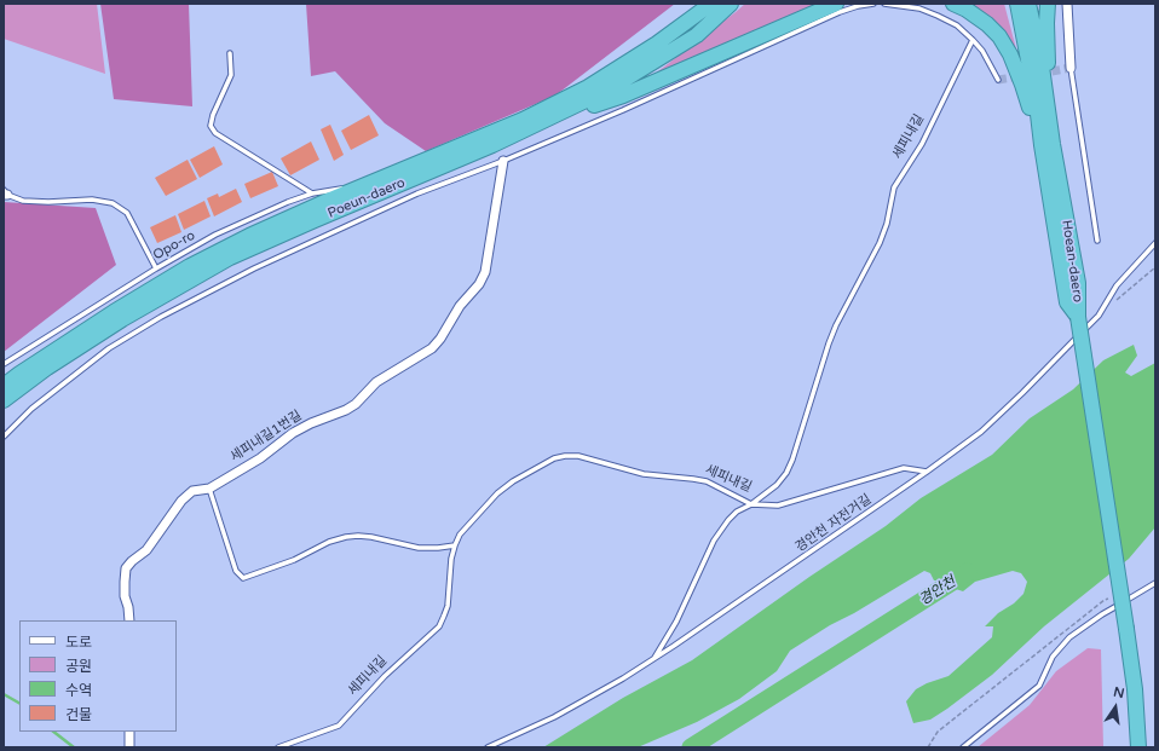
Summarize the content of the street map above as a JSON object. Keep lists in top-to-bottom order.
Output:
{
  "streets": {
    "highway": ["Poeun-daero", "Hoean-daero"],
    "street": ["세피내길1번길"],
    "lane": ["세피내길", "Opo-ro"]
  },
  "crossings": [
    ["Poeun-daero", "Opo-ro"]
  ],
  "water": ["경안천"],
  "legend": [
    "도로",
    "공원",
    "수역",
    "건물"
  ],
  "north": "top"
}
